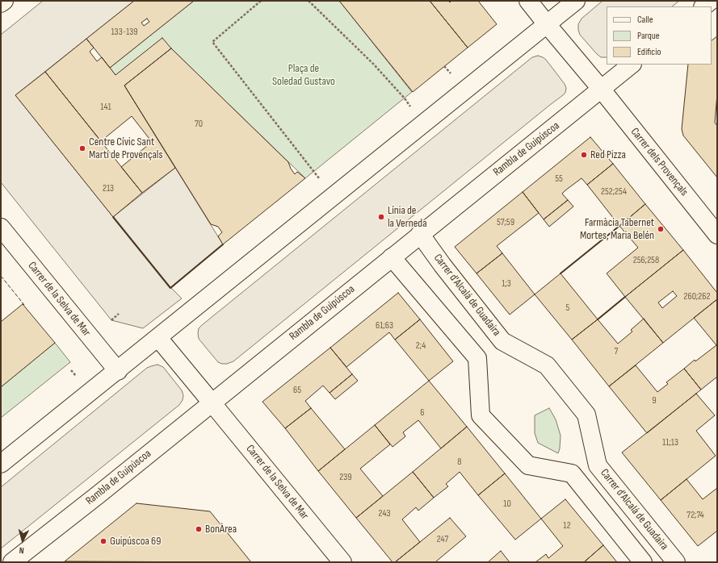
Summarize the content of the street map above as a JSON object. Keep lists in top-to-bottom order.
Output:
{
  "streets": {
    "street": [
      "Rambla de Guipúscoa",
      "Carrer dels Provençals",
      "Carrer d'Alcalá de Guadaira",
      "Carrer de la Selva de Mar"
    ]
  },
  "crossings": [
    ["Rambla de Guipúscoa", "Carrer dels Provençals"],
    ["Rambla de Guipúscoa", "Carrer d'Alcalá de Guadaira"],
    ["Rambla de Guipúscoa", "Carrer de la Selva de Mar"]
  ],
  "parks": ["Plaça de Soledad Gustavo"],
  "places": [
    "Centre Cívic Sant Martí de Provençals",
    "Red Pizza",
    "Línia de la Verneda",
    "Farmàcia Tabernet Mortes, Maria Belén",
    "BonÀrea",
    "Guipúscoa 69"
  ],
  "house_numbers": [
    "133-139",
    "141",
    "70",
    "55",
    "213",
    "252;254",
    "57;59",
    "256;258",
    "1;3",
    "260;262",
    "5",
    "61;63",
    "2;4",
    "7",
    "65",
    "9",
    "6",
    "11;13",
    "8",
    "239",
    "10",
    "243",
    "72;74",
    "12",
    "247"
  ],
  "legend": ["Calle", "Parque", "Edificio"],
  "north": "bottom"
}
